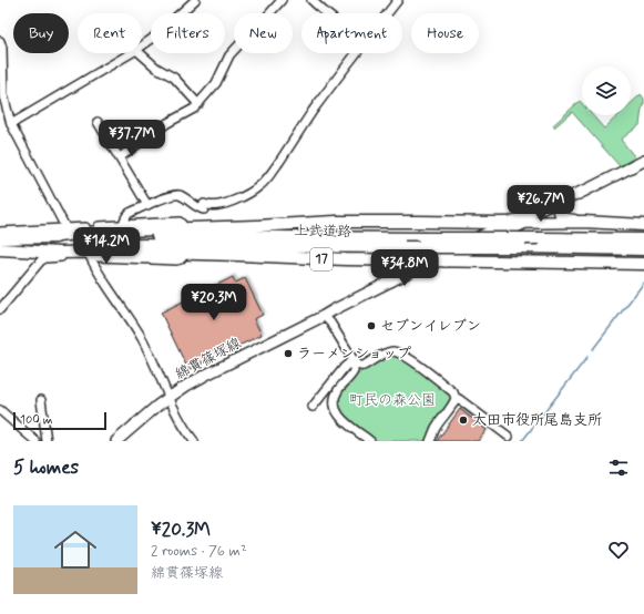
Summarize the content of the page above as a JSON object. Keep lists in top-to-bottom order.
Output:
{
  "streets": {
    "highway": ["上武道路", "17"],
    "main road": ["綿貫篠塚線"]
  },
  "crossings": [
    ["上武道路", "17"],
    ["17", "綿貫篠塚線"]
  ],
  "parks": ["町民の森公園"],
  "places": ["セブンイレブン", "ラーメンショップ", "太田市役所尾島支所"],
  "scale_bar": "100 m",
  "page": {
    "chip": [
      "Buy",
      "Rent",
      "Filters",
      "New",
      "Apartment",
      "House"
    ],
    "price": [
      "¥37.7M",
      "¥26.7M",
      "¥14.2M",
      "¥34.8M",
      "¥20.3M"
    ],
    "scale": "100 m",
    "heading": "5 homes",
    "list": [
      {
        "name": "¥20.3M",
        "note": "2 rooms · 76 m² · 綿貫篠塚線"
      }
    ]
  }
}
